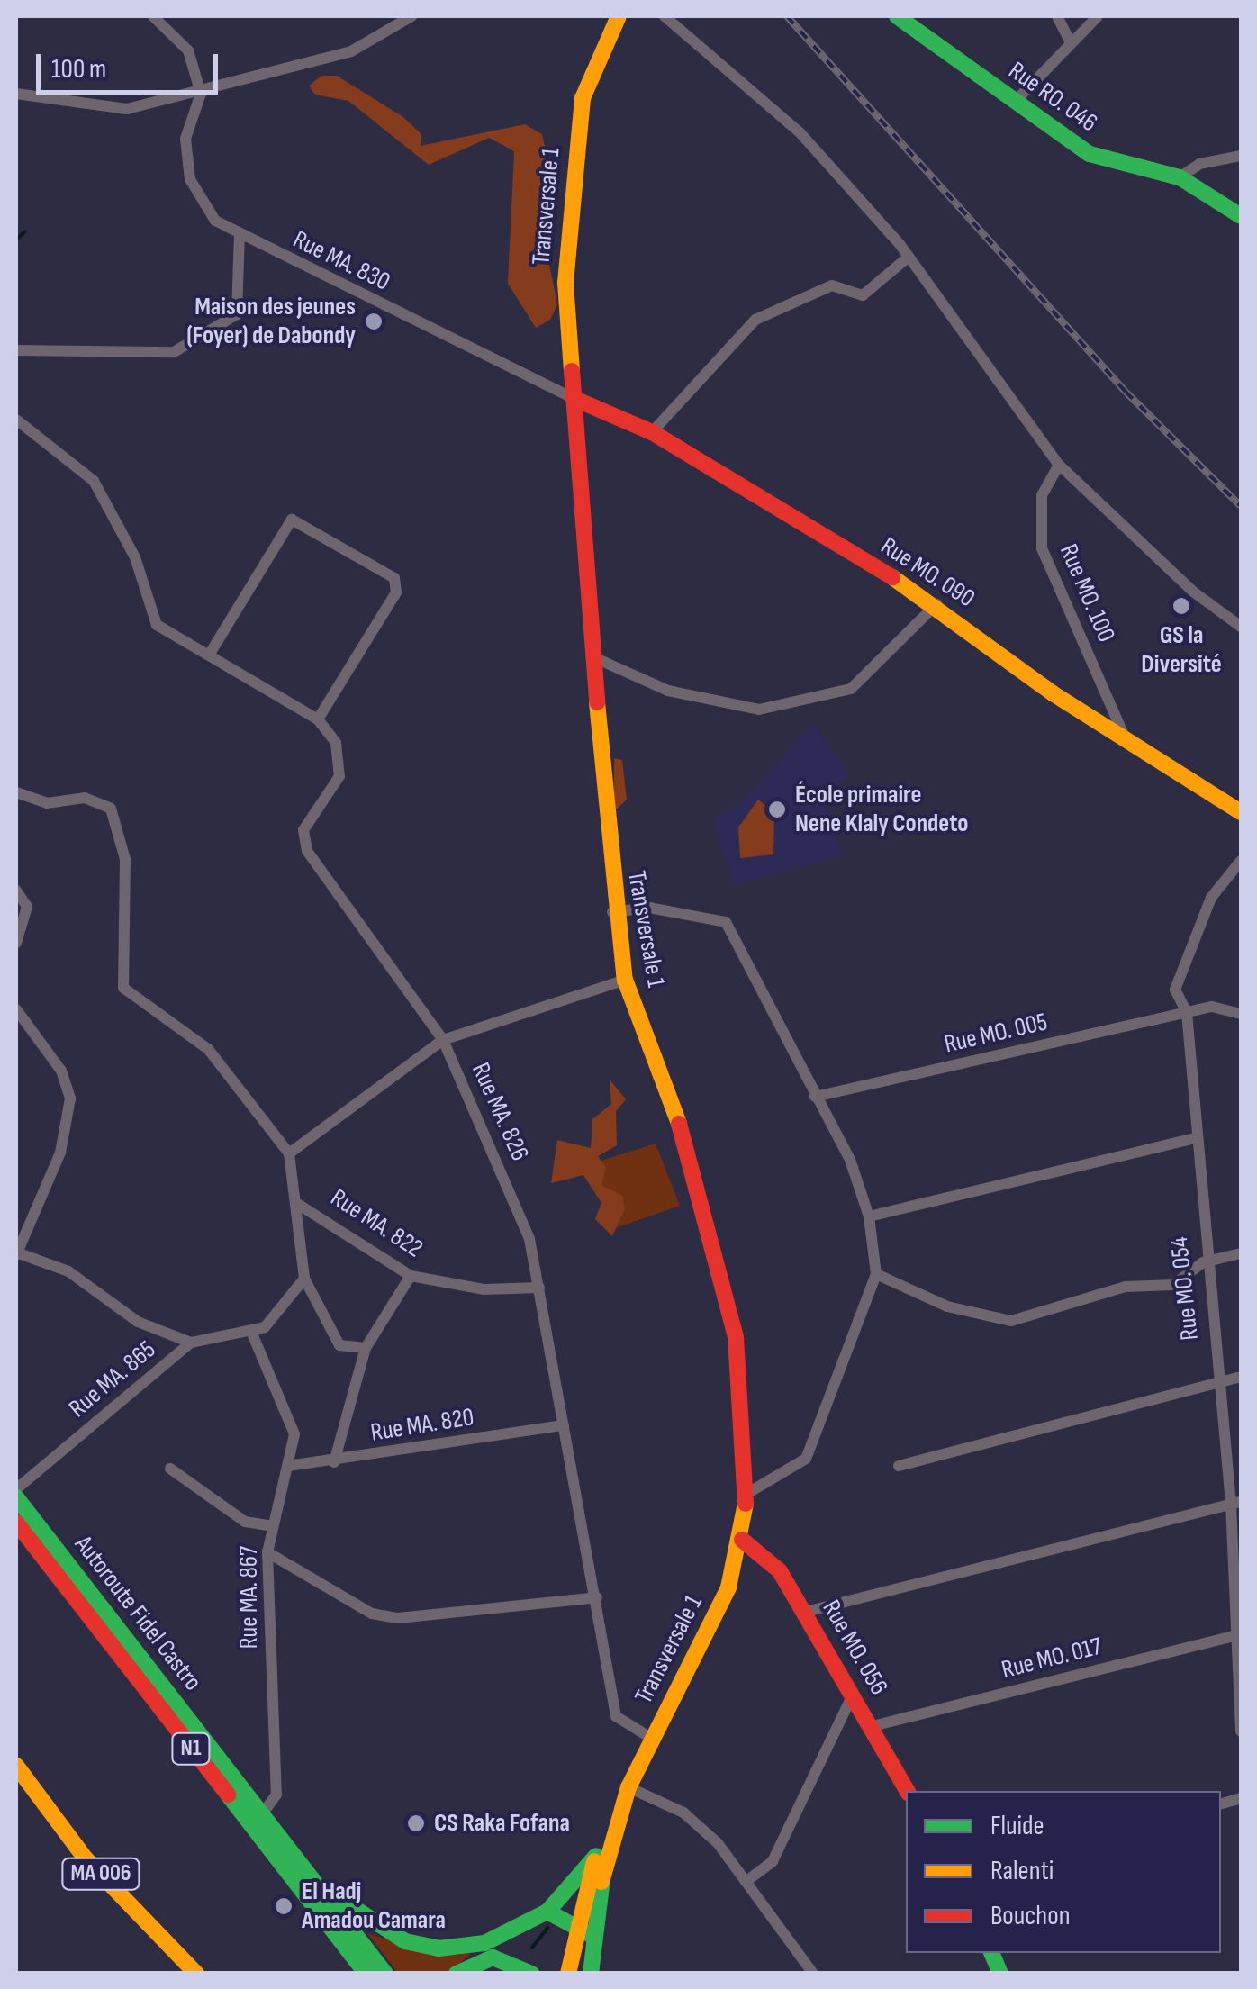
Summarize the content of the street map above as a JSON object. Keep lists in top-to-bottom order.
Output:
{
  "streets": {
    "main road": [
      "Rue RO. 046",
      "Transversale 1",
      "Rue MO. 090",
      "Autoroute Fidel Castro",
      "Rue MO. 056",
      "N1",
      "MA 006"
    ],
    "street": [
      "Rue MA. 830",
      "Rue MO. 100",
      "Rue MO. 005",
      "Rue MA. 826",
      "Rue MA. 822",
      "Rue MO. 054",
      "Rue MA. 865",
      "Rue MA. 820",
      "Rue MA. 867",
      "Rue MO. 017"
    ]
  },
  "crossings": [
    ["Transversale 1", "Rue MA. 830"],
    ["Transversale 1", "Rue MO. 090"],
    ["Transversale 1", "Rue MA. 826"],
    ["Transversale 1", "Rue MO. 056"],
    ["Rue MA. 830", "Rue MO. 090"],
    ["Rue MO. 090", "Rue MO. 100"],
    ["Rue MO. 005", "Rue MO. 054"],
    ["Rue MA. 826", "Rue MA. 822"],
    ["Rue MA. 826", "Rue MA. 820"],
    ["Rue MO. 054", "Rue MO. 017"],
    ["Rue MA. 865", "Rue MA. 867"],
    ["Rue MA. 820", "Rue MA. 867"],
    ["Rue MA. 867", "Autoroute Fidel Castro"],
    ["Rue MO. 056", "Rue MO. 017"]
  ],
  "places": [
    "Maison des jeunes (Foyer) de Dabondy",
    "GS la Diversité",
    "École primaire Nene Klaly Condeto",
    "CS Raka Fofana",
    "El Hadj Amadou Camara"
  ],
  "legend": ["Fluide", "Ralenti", "Bouchon"],
  "scale_bar": "100 m"
}
